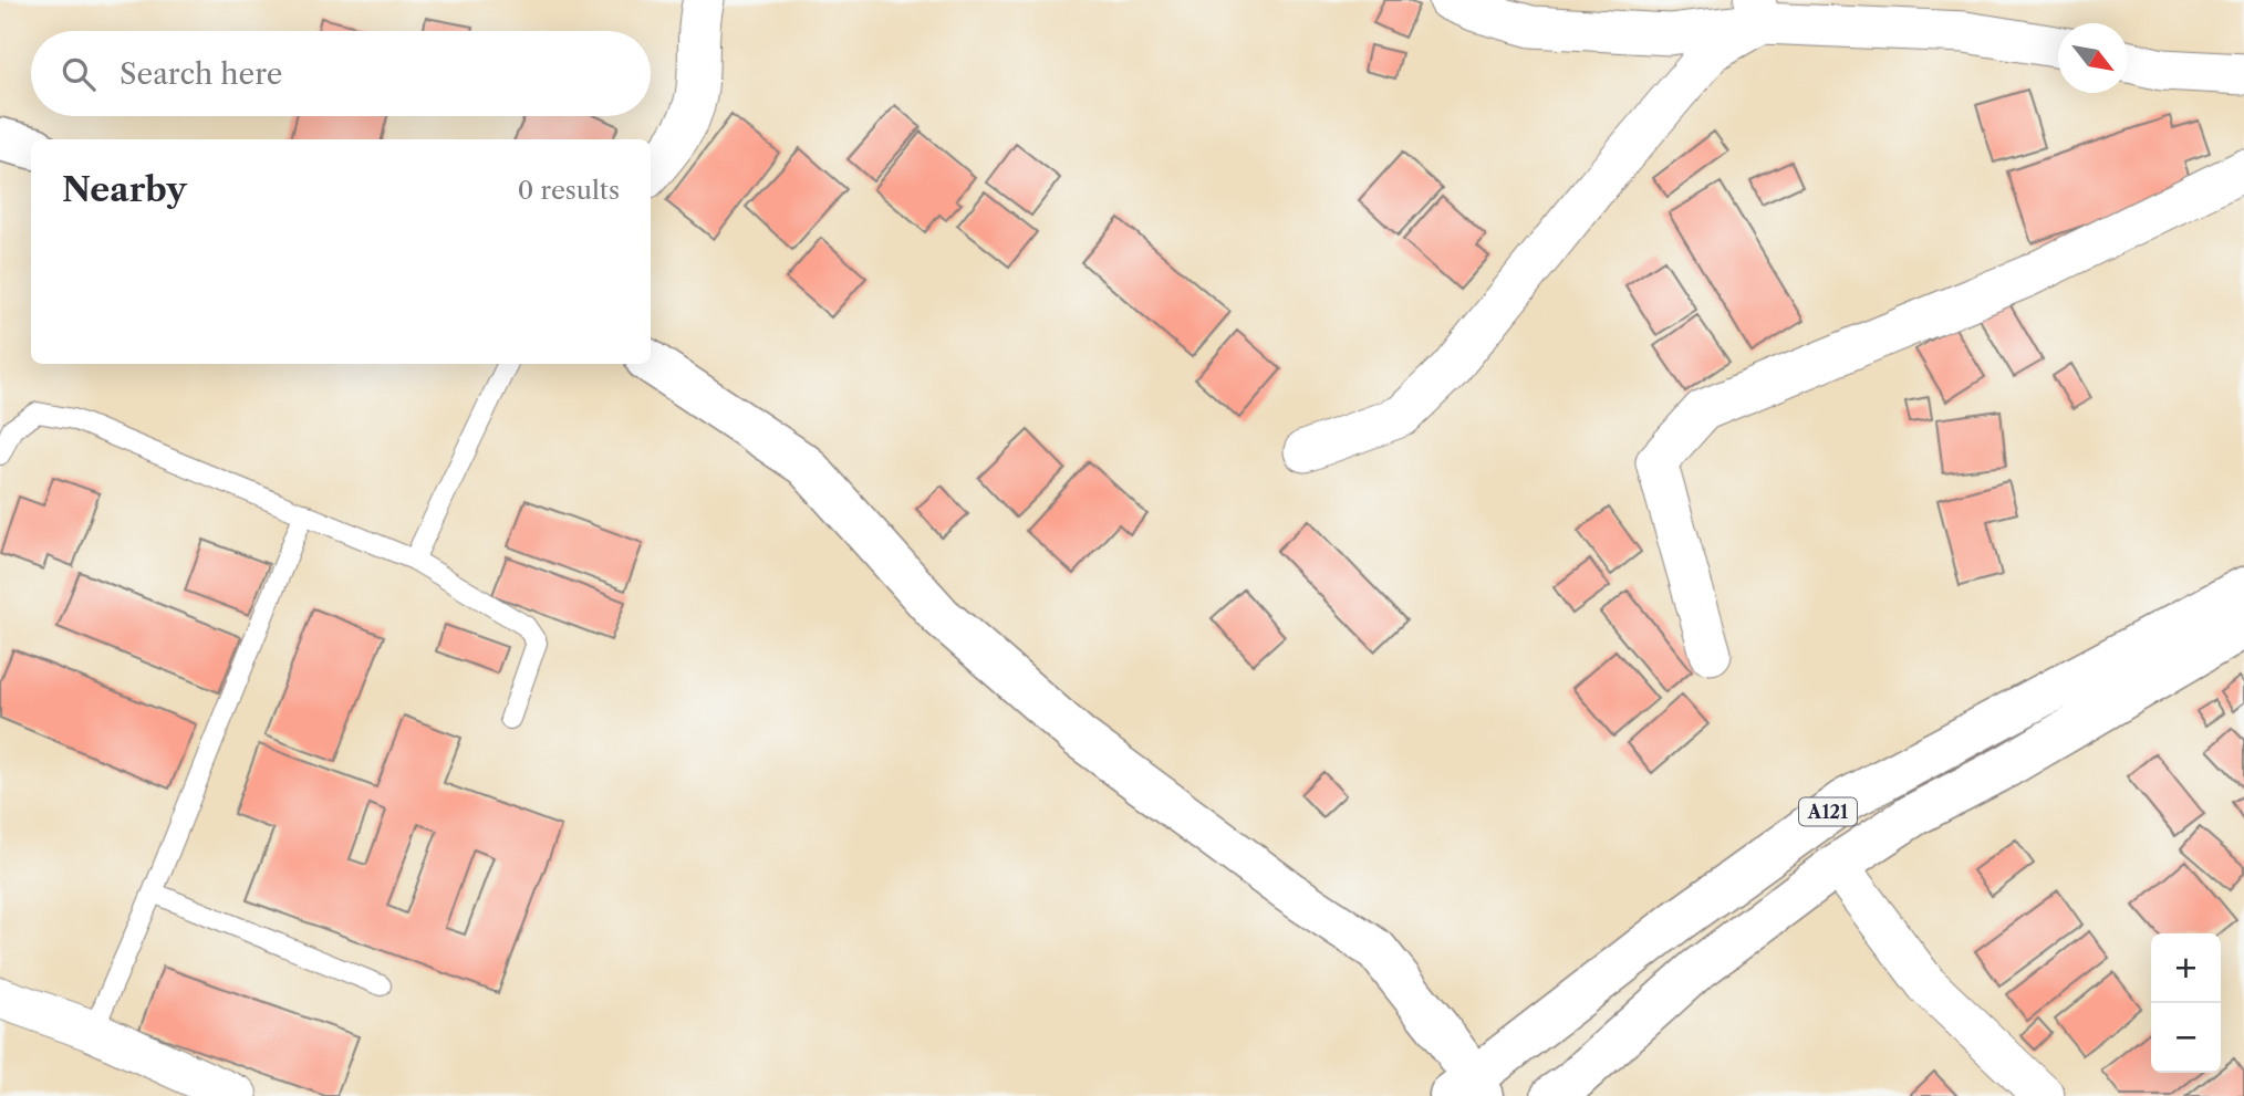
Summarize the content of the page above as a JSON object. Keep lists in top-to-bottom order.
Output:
{
  "streets": {
    "main road": ["A121"]
  },
  "north": "bottom right",
  "page": {
    "search": "Search here",
    "heading": ["Nearby", "0 results"],
    "map_buttons": ["+", "−"]
  }
}
